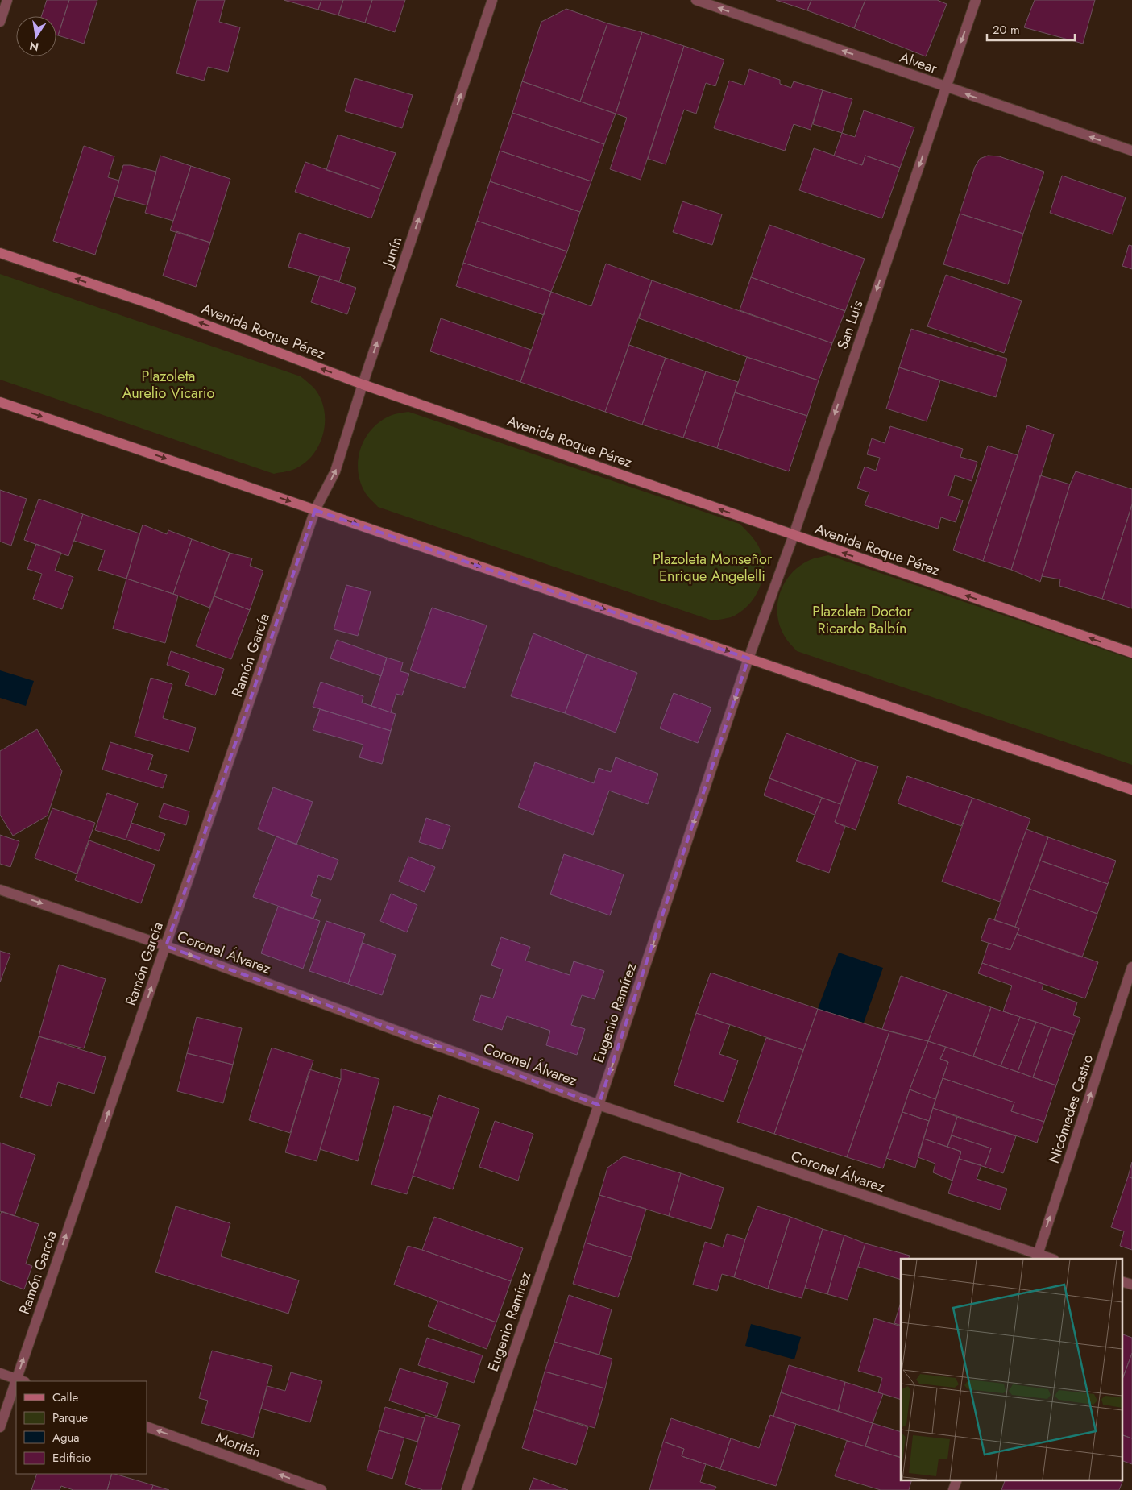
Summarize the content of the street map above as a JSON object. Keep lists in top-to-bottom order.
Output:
{
  "streets": {
    "main road": ["Avenida Roque Pérez"],
    "street": [
      "Alvear",
      "Junín",
      "San Luis",
      "Ramón García",
      "Coronel Álvarez",
      "Eugenio Ramírez",
      "Nicómedes Castro",
      "Moritán"
    ]
  },
  "crossings": [
    ["Alvear", "San Luis"],
    ["Junín", "Avenida Roque Pérez"],
    ["Junín", "Ramón García"],
    ["San Luis", "Avenida Roque Pérez"],
    ["San Luis", "Eugenio Ramírez"],
    ["Ramón García", "Coronel Álvarez"],
    ["Coronel Álvarez", "Eugenio Ramírez"],
    ["Coronel Álvarez", "Nicómedes Castro"]
  ],
  "one_way": [
    "Alvear",
    "Junín",
    "San Luis",
    "Avenida Roque Pérez",
    "Ramón García",
    "Coronel Álvarez",
    "Eugenio Ramírez",
    "Nicómedes Castro",
    "Moritán"
  ],
  "parks": ["Plazoleta Aurelio Vicario", "Plazoleta Monseñor Enrique Angelelli", "Plazoleta Doctor Ricardo Balbín"],
  "legend": [
    "Calle",
    "Parque",
    "Agua",
    "Edificio"
  ],
  "scale_bar": "20 m",
  "north": "bottom"
}
